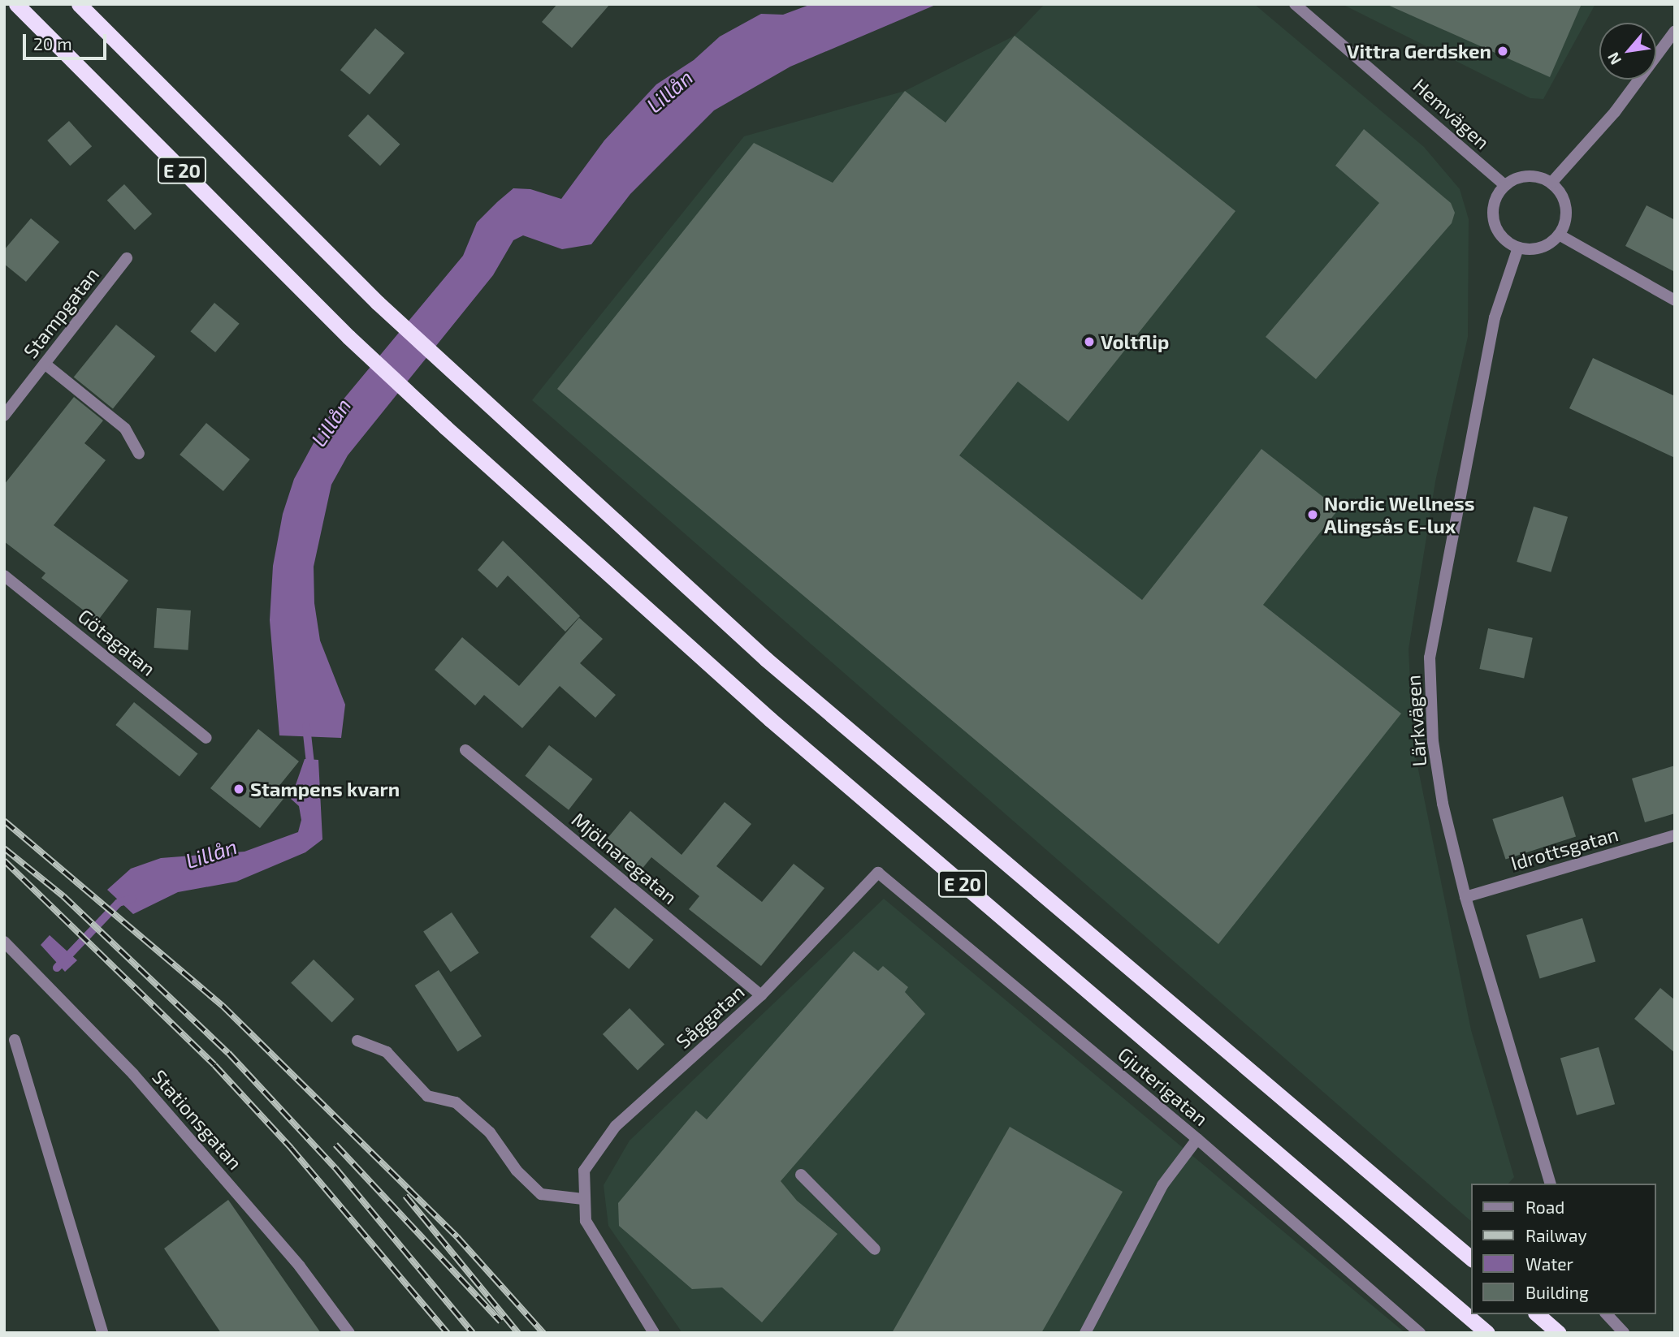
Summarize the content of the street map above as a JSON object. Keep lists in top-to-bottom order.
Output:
{
  "streets": {
    "highway": ["E 20"],
    "street": [
      "Hemvägen",
      "Stampgatan",
      "Götagatan",
      "Lärkvägen",
      "Idrottsgatan",
      "Mjölnaregatan",
      "Såggatan",
      "Gjuterigatan",
      "Stationsgatan"
    ]
  },
  "crossings": [
    ["Hemvägen", "Lärkvägen"],
    ["Lärkvägen", "Idrottsgatan"],
    ["Mjölnaregatan", "Såggatan"],
    ["Såggatan", "Gjuterigatan"]
  ],
  "water": ["Lillån"],
  "places": [
    "Vittra Gerdsken",
    "Voltflip",
    "Nordic Wellness Alingsås E-lux",
    "Stampens kvarn"
  ],
  "legend": [
    "Road",
    "Railway",
    "Water",
    "Building"
  ],
  "scale_bar": "20 m",
  "north": "bottom left"
}
